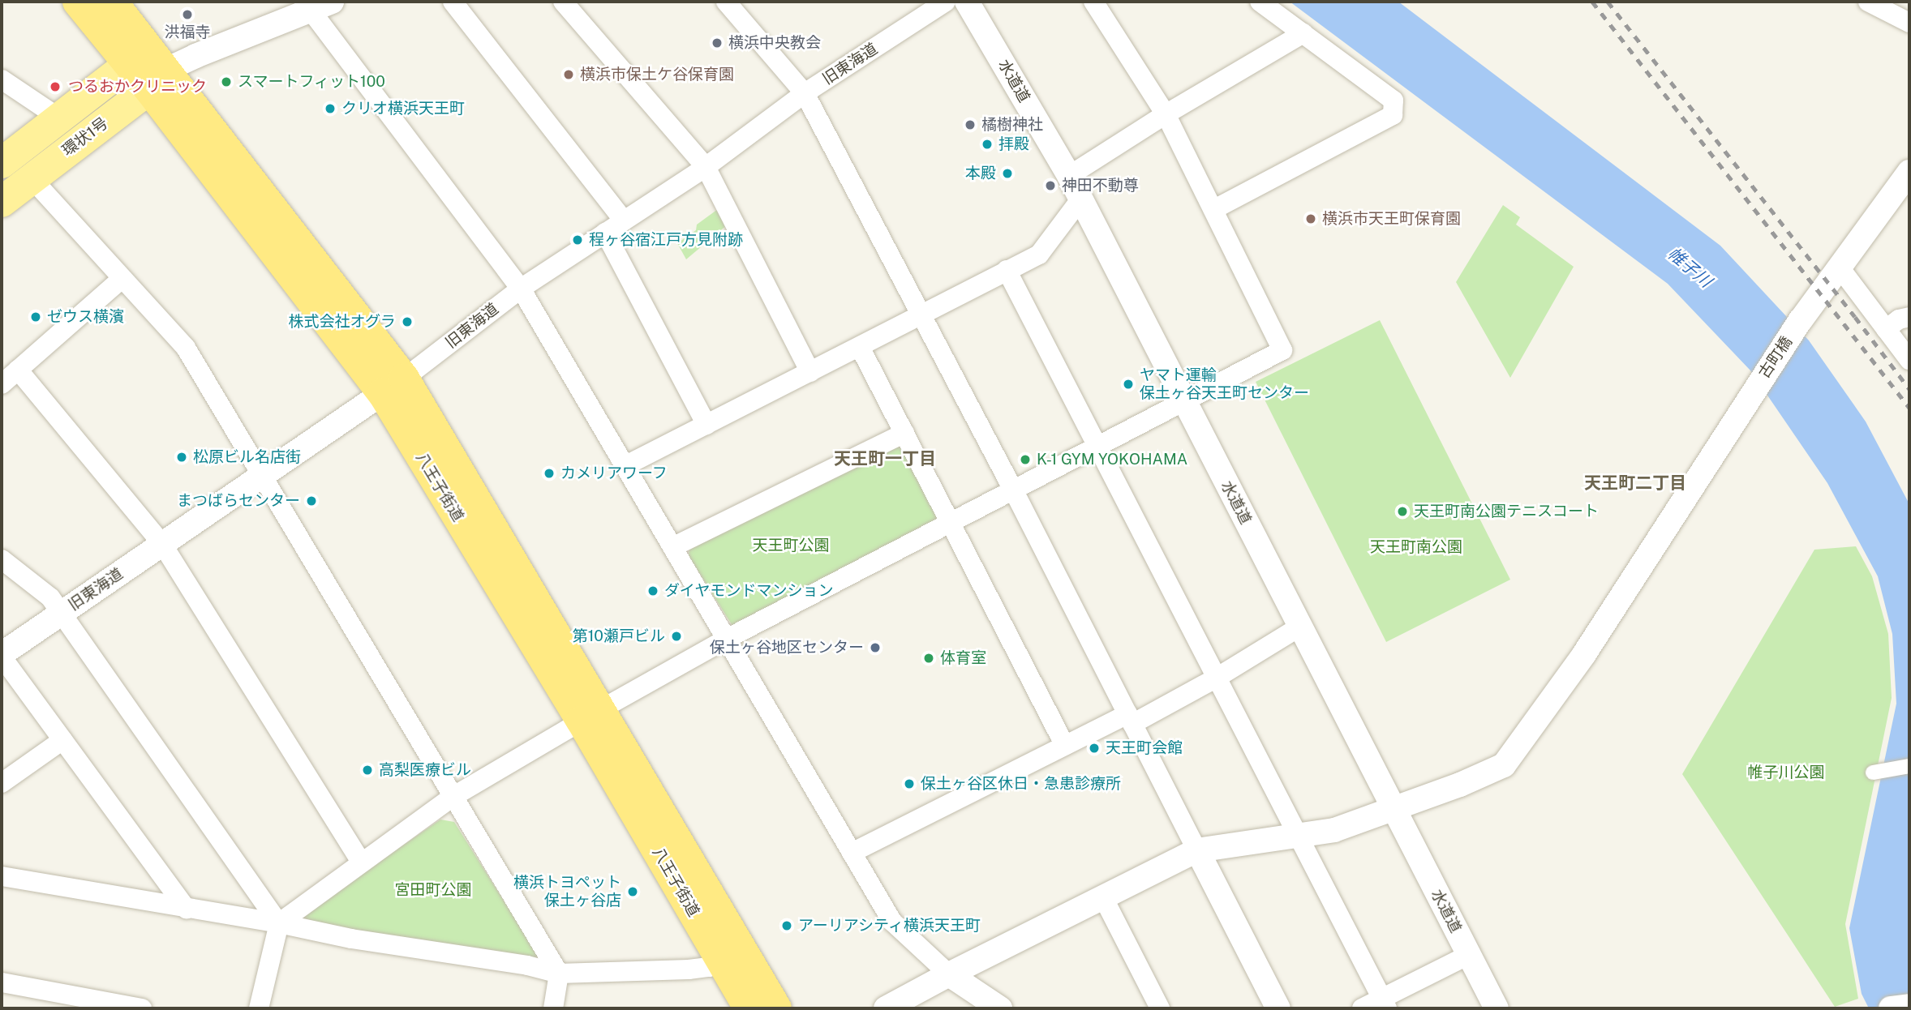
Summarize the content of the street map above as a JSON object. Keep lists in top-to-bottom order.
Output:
{
  "streets": {
    "highway": ["八王子街道"],
    "main road": ["環状1号"],
    "street": ["旧東海道", "水道道", "古町橋"]
  },
  "crossings": [
    ["旧東海道", "八王子街道"],
    ["水道道", "古町橋"],
    ["環状1号", "八王子街道"]
  ],
  "districts": ["天王町一丁目", "天王町二丁目"],
  "water": ["帷子川"],
  "parks": [
    "天王町公園",
    "天王町南公園",
    "帷子川公園",
    "宮田町公園"
  ],
  "places": [
    "洪福寺",
    "横浜中央教会",
    "横浜市保土ケ谷保育園",
    "スマートフィット100",
    "つるおかクリニック",
    "クリオ横浜天王町",
    "橘樹神社",
    "拝殿",
    "本殿",
    "神田不動尊",
    "横浜市天王町保育園",
    "程ヶ谷宿江戸方見附跡",
    "ゼウス横濱",
    "株式会社オグラ",
    "ヤマト運輸 保土ヶ谷天王町センター",
    "松原ビル名店街",
    "K-1 GYM YOKOHAMA",
    "カメリアワーフ",
    "まつばらセンター",
    "天王町南公園テニスコート",
    "ダイヤモンドマンション",
    "第10瀬戸ビル",
    "保土ヶ谷地区センター",
    "体育室",
    "天王町会館",
    "高梨医療ビル",
    "保土ヶ谷区休日・急患診療所",
    "横浜トヨペット 保土ヶ谷店",
    "アーリアシティ横浜天王町"
  ]
}
